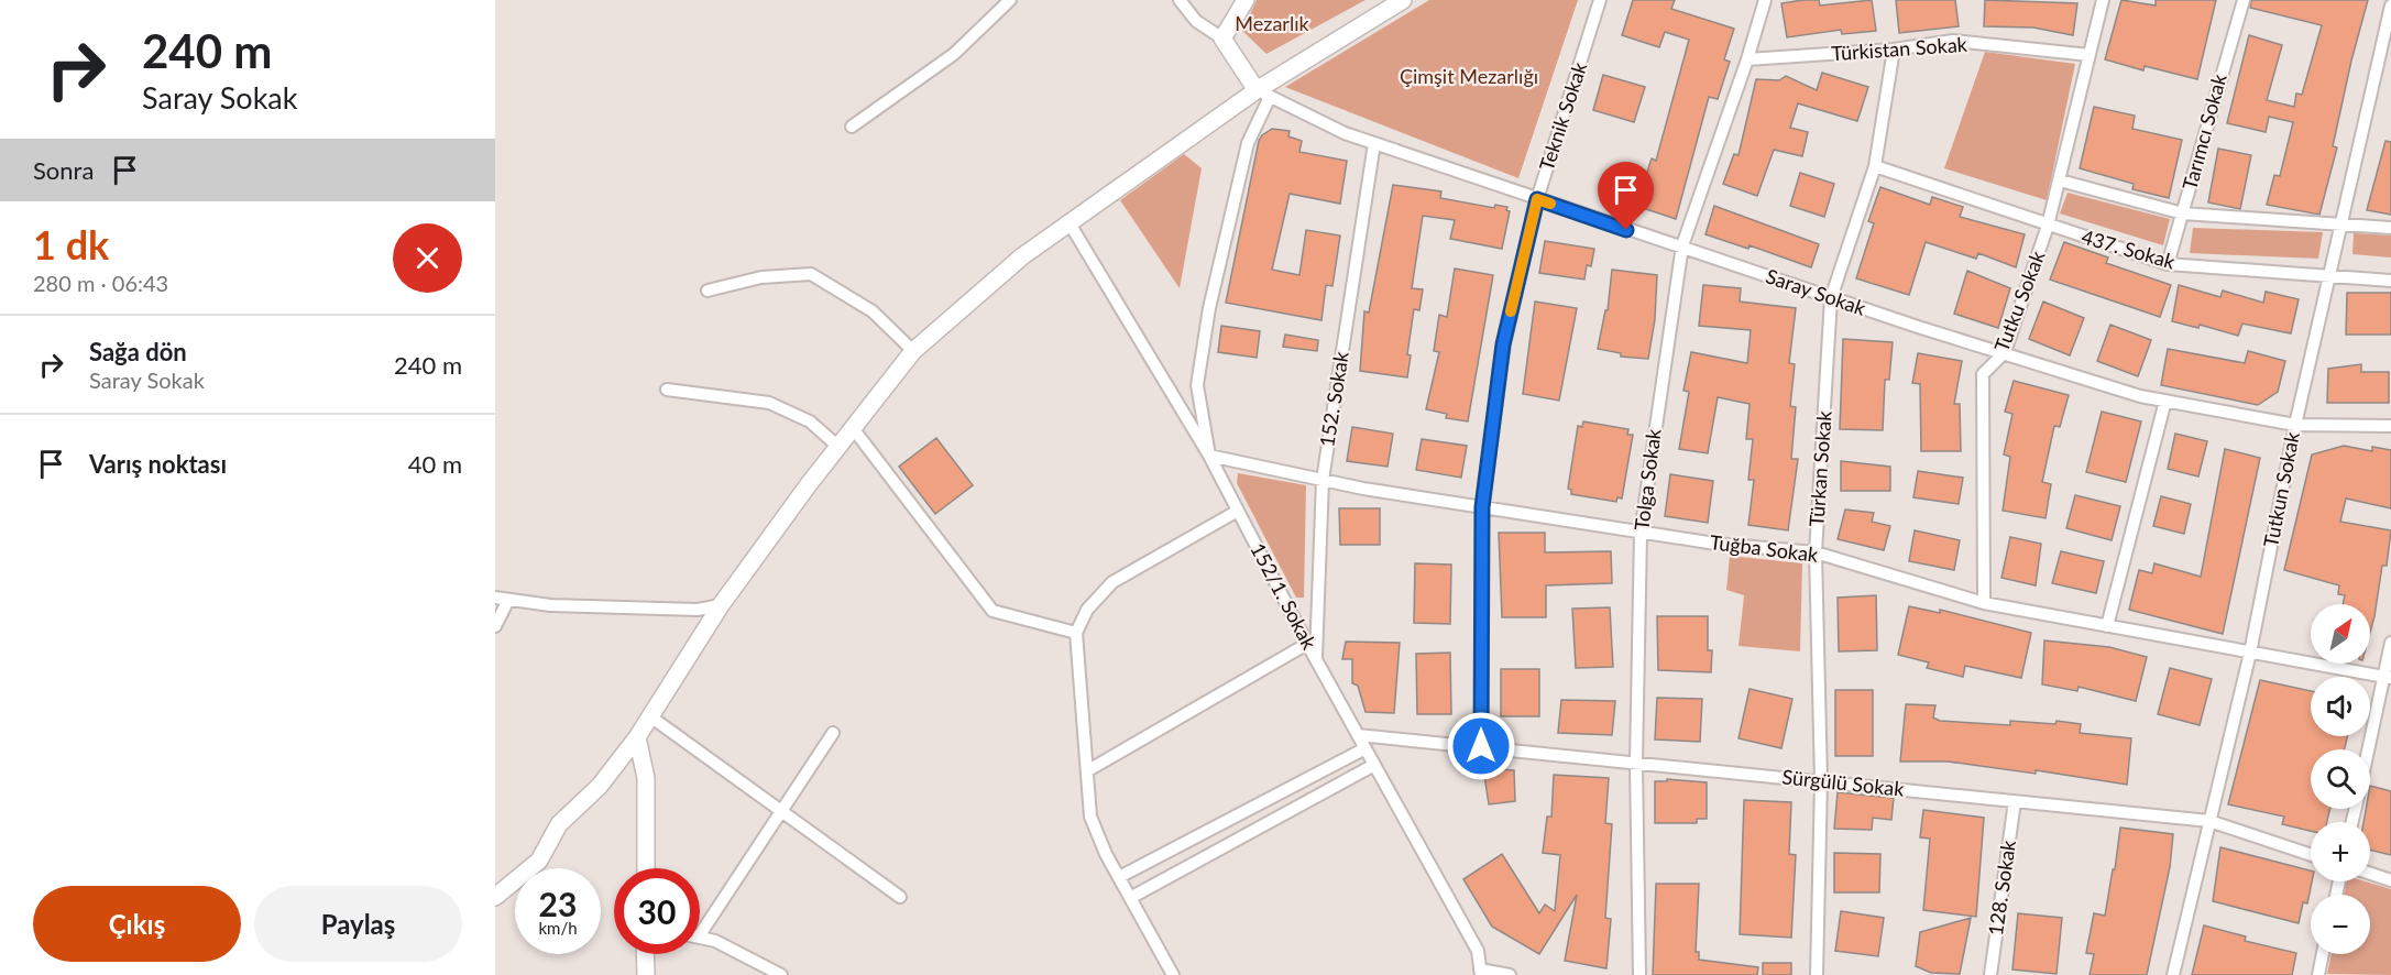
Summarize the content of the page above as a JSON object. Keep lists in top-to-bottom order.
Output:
{
  "streets": {
    "street": [
      "Türkistan Sokak",
      "Teknik Sokak",
      "Tarımcı Sokak",
      "437. Sokak",
      "Saray Sokak",
      "Tutku Sokak",
      "152. Sokak",
      "Türkan Sokak",
      "Tolga Sokak",
      "Tutkun Sokak",
      "Tuğba Sokak",
      "152/1. Sokak",
      "Sürgülü Sokak",
      "128. Sokak"
    ]
  },
  "crossings": [
    ["Türkistan Sokak", "Tutku Sokak"],
    ["Türkistan Sokak", "Türkan Sokak"],
    ["Türkistan Sokak", "Tolga Sokak"],
    ["Teknik Sokak", "Saray Sokak"],
    ["Teknik Sokak", "Tuğba Sokak"],
    ["Teknik Sokak", "Sürgülü Sokak"],
    ["Tarımcı Sokak", "437. Sokak"],
    ["437. Sokak", "Tutku Sokak"],
    ["437. Sokak", "Türkan Sokak"],
    ["437. Sokak", "Tutkun Sokak"],
    ["Saray Sokak", "Tutku Sokak"],
    ["Saray Sokak", "152. Sokak"],
    ["Saray Sokak", "Türkan Sokak"],
    ["Saray Sokak", "Tolga Sokak"],
    ["Saray Sokak", "Tutkun Sokak"],
    ["Tutku Sokak", "Tuğba Sokak"],
    ["152. Sokak", "Tuğba Sokak"],
    ["152. Sokak", "152/1. Sokak"],
    ["Türkan Sokak", "Tuğba Sokak"],
    ["Türkan Sokak", "Sürgülü Sokak"],
    ["Tolga Sokak", "Tuğba Sokak"],
    ["Tolga Sokak", "Sürgülü Sokak"],
    ["Tutkun Sokak", "Tuğba Sokak"],
    ["Tutkun Sokak", "Sürgülü Sokak"],
    ["Tuğba Sokak", "152/1. Sokak"],
    ["152/1. Sokak", "Sürgülü Sokak"],
    ["Sürgülü Sokak", "128. Sokak"]
  ],
  "parks": ["Mezarlık", "Çimşit Mezarlığı"],
  "north": "top right",
  "page": {
    "turn": ["240 m", "Saray Sokak"],
    "then": "Sonra",
    "heading": ["1 dk", "280 m · 06:43"],
    "list": [
      {
        "name": "Sağa dön",
        "note": "Saray Sokak",
        "value": "240 m"
      },
      {
        "name": "Varış noktası",
        "value": "40 m"
      }
    ],
    "map_buttons": ["+", "−"],
    "speed": "23 km/h",
    "limit": "30",
    "buttons": ["Çıkış", "Paylaş"]
  }
}
